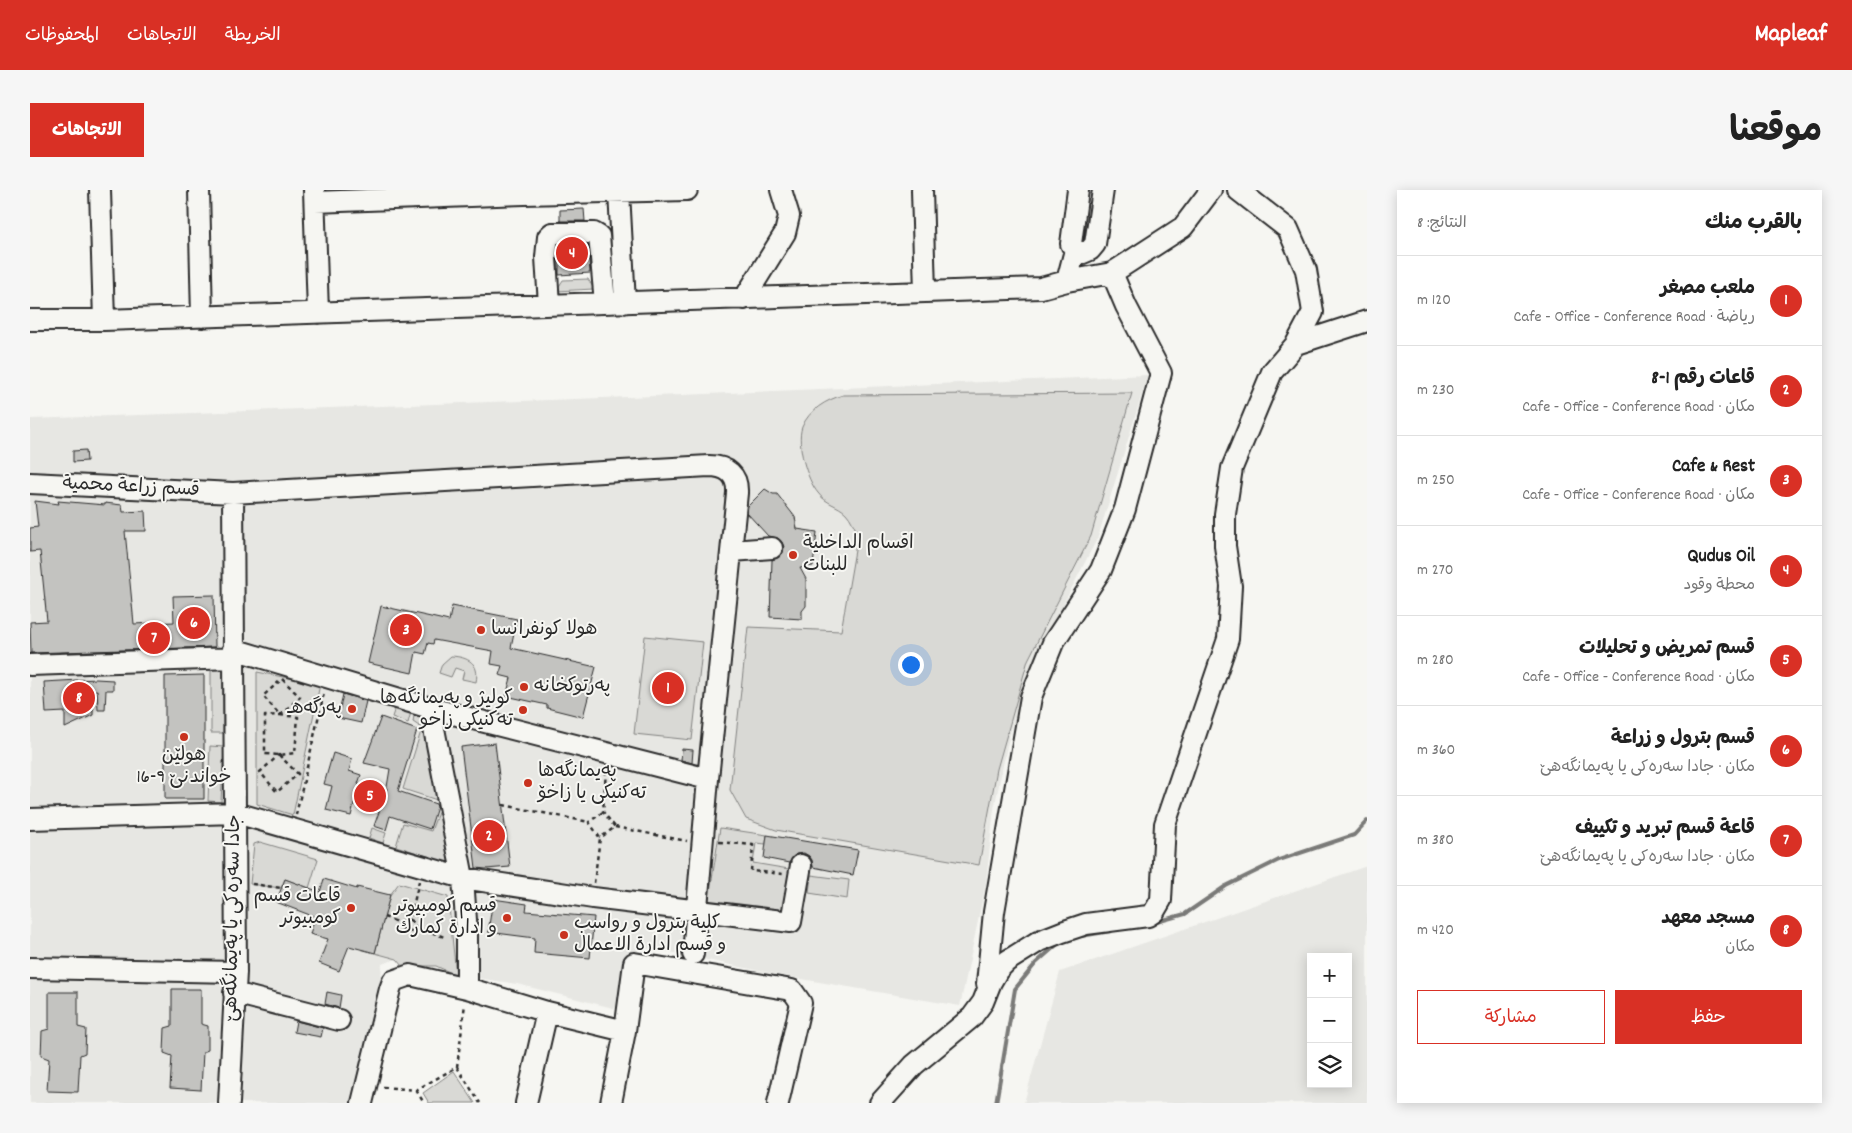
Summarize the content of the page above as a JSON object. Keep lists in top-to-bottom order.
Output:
{
  "streets": {
    "street": ["قسم زراعة محمية", "جادا سه‌ره‌كى يا په‌يمانگه‌هێ"]
  },
  "crossings": [
    ["قسم زراعة محمية", "جادا سه‌ره‌كى يا په‌يمانگه‌هێ"]
  ],
  "places": [
    "اقسام الداخلیة للبنات",
    "هولا كونفرانسا",
    "په‌رتوكخانه‌",
    "په‌رگه‌هـ",
    "كوليژ و په‌يمانگه‌ها ته‌كنيكى زاخو",
    "هولێن خواندنێ 9-16",
    "پەیمانگەها تەکنیکی یا زاخۆ",
    "قاعات قسم کومبیوتر",
    "قسم کومبیوتر و ادارة كمارك",
    "كلية بترول و رواسب و قسم ادارة الاعمال"
  ],
  "page": {
    "header": "Mapleaf",
    "nav": ["الخريطة", "الاتجاهات", "المحفوظات"],
    "title": "موقعنا",
    "buttons": [
      "الاتجاهات",
      ["حفظ", "مشاركة"]
    ],
    "heading": ["بالقرب منك", "النتائج: 8"],
    "pins": [
      "4",
      "6",
      "3",
      "7",
      "1",
      "8",
      "5",
      "2"
    ],
    "list": [
      {
        "mark": "1",
        "name": "ملعب مصغر",
        "note": "رياضة · Cafe - Office - Conference Road",
        "value": "120 m"
      },
      {
        "mark": "2",
        "name": "قاعات رقم 1-8",
        "note": "مكان · Cafe - Office - Conference Road",
        "value": "230 m"
      },
      {
        "mark": "3",
        "name": "Cafe & Rest",
        "note": "مكان · Cafe - Office - Conference Road",
        "value": "250 m"
      },
      {
        "mark": "4",
        "name": "Qudus Oil",
        "note": "محطة وقود",
        "value": "270 m"
      },
      {
        "mark": "5",
        "name": "قسم تمریض و تحلیلات",
        "note": "مكان · Cafe - Office - Conference Road",
        "value": "280 m"
      },
      {
        "mark": "6",
        "name": "قسم بترول و زراعة",
        "note": "مكان · جادا سه‌ره‌كى يا په‌يمانگه‌هێ",
        "value": "360 m"
      },
      {
        "mark": "7",
        "name": "قاعة قسم تبرید و تکییف",
        "note": "مكان · جادا سه‌ره‌كى يا په‌يمانگه‌هێ",
        "value": "380 m"
      },
      {
        "mark": "8",
        "name": "مسجد معهد",
        "note": "مكان",
        "value": "420 m"
      }
    ],
    "map_buttons": ["+", "−"]
  }
}
